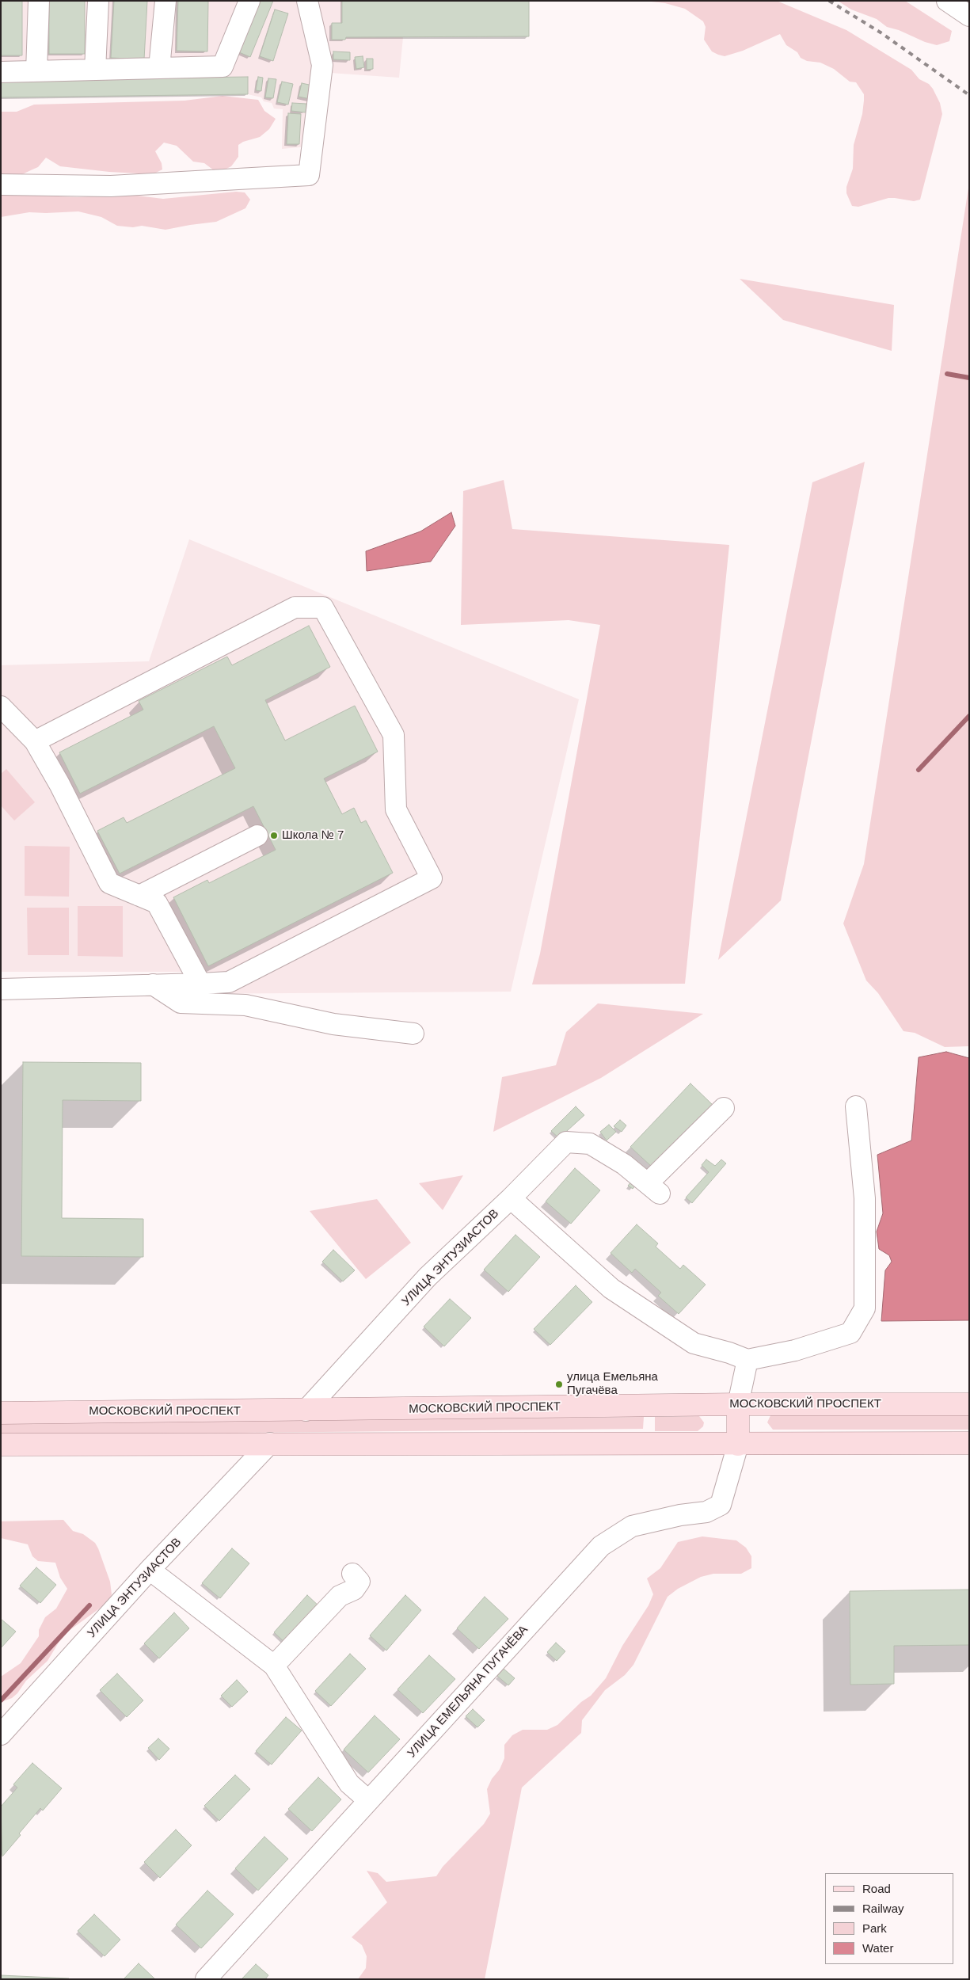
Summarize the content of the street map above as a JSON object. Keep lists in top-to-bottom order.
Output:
{
  "streets": {
    "main road": ["МОСКОВСКИЙ ПРОСПЕКТ"],
    "street": ["УЛИЦА ЭНТУЗИАСТОВ", "УЛИЦА ЕМЕЛЬЯНА ПУГАЧЁВА"]
  },
  "crossings": [
    ["УЛИЦА ЭНТУЗИАСТОВ", "МОСКОВСКИЙ ПРОСПЕКТ"]
  ],
  "places": ["Школа № 7", "улица Емельяна Пугачёва"],
  "legend": [
    "Road",
    "Railway",
    "Park",
    "Water"
  ]
}
